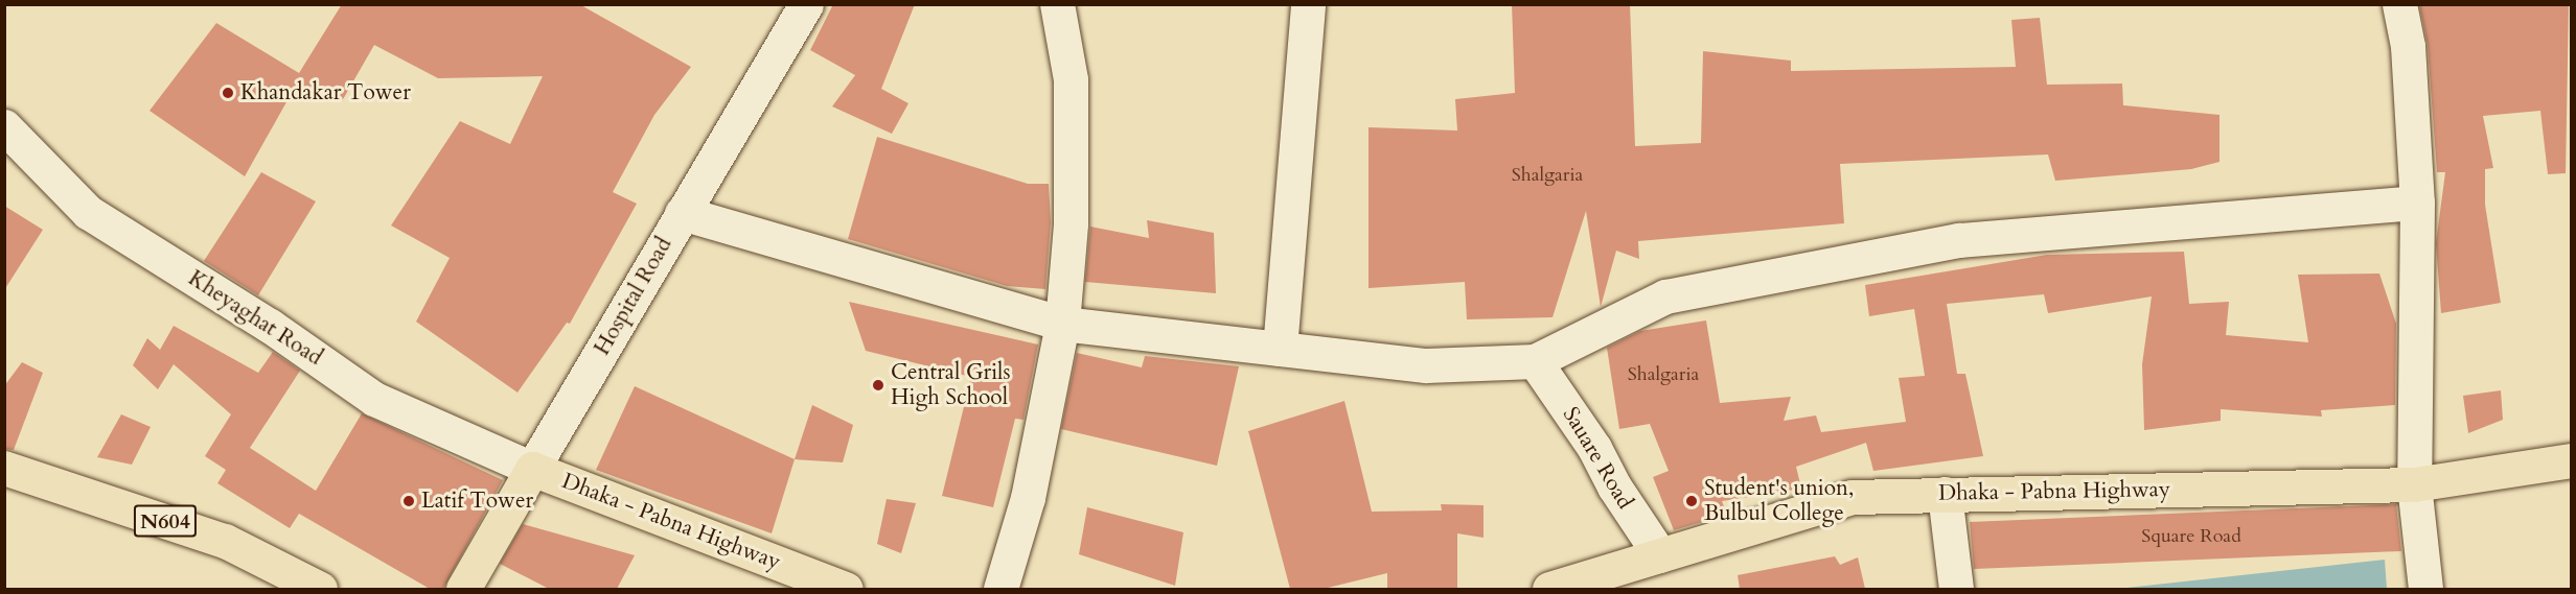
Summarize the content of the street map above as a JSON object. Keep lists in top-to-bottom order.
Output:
{
  "streets": {
    "main road": ["Hospital Road", "Dhaka - Pabna Highway", "N604"],
    "street": ["Kheyaghat Road", "Sauare Road"]
  },
  "crossings": [
    ["Hospital Road", "Kheyaghat Road"],
    ["Hospital Road", "Dhaka - Pabna Highway"],
    ["Kheyaghat Road", "Dhaka - Pabna Highway"],
    ["Sauare Road", "Dhaka - Pabna Highway"]
  ],
  "places": [
    "Khandakar Tower",
    "Central Grils High School",
    "Latif Tower",
    "Student's union, Bulbul College"
  ],
  "house_numbers": ["Shalgaria", "Shalgaria", "Square Road"]
}
